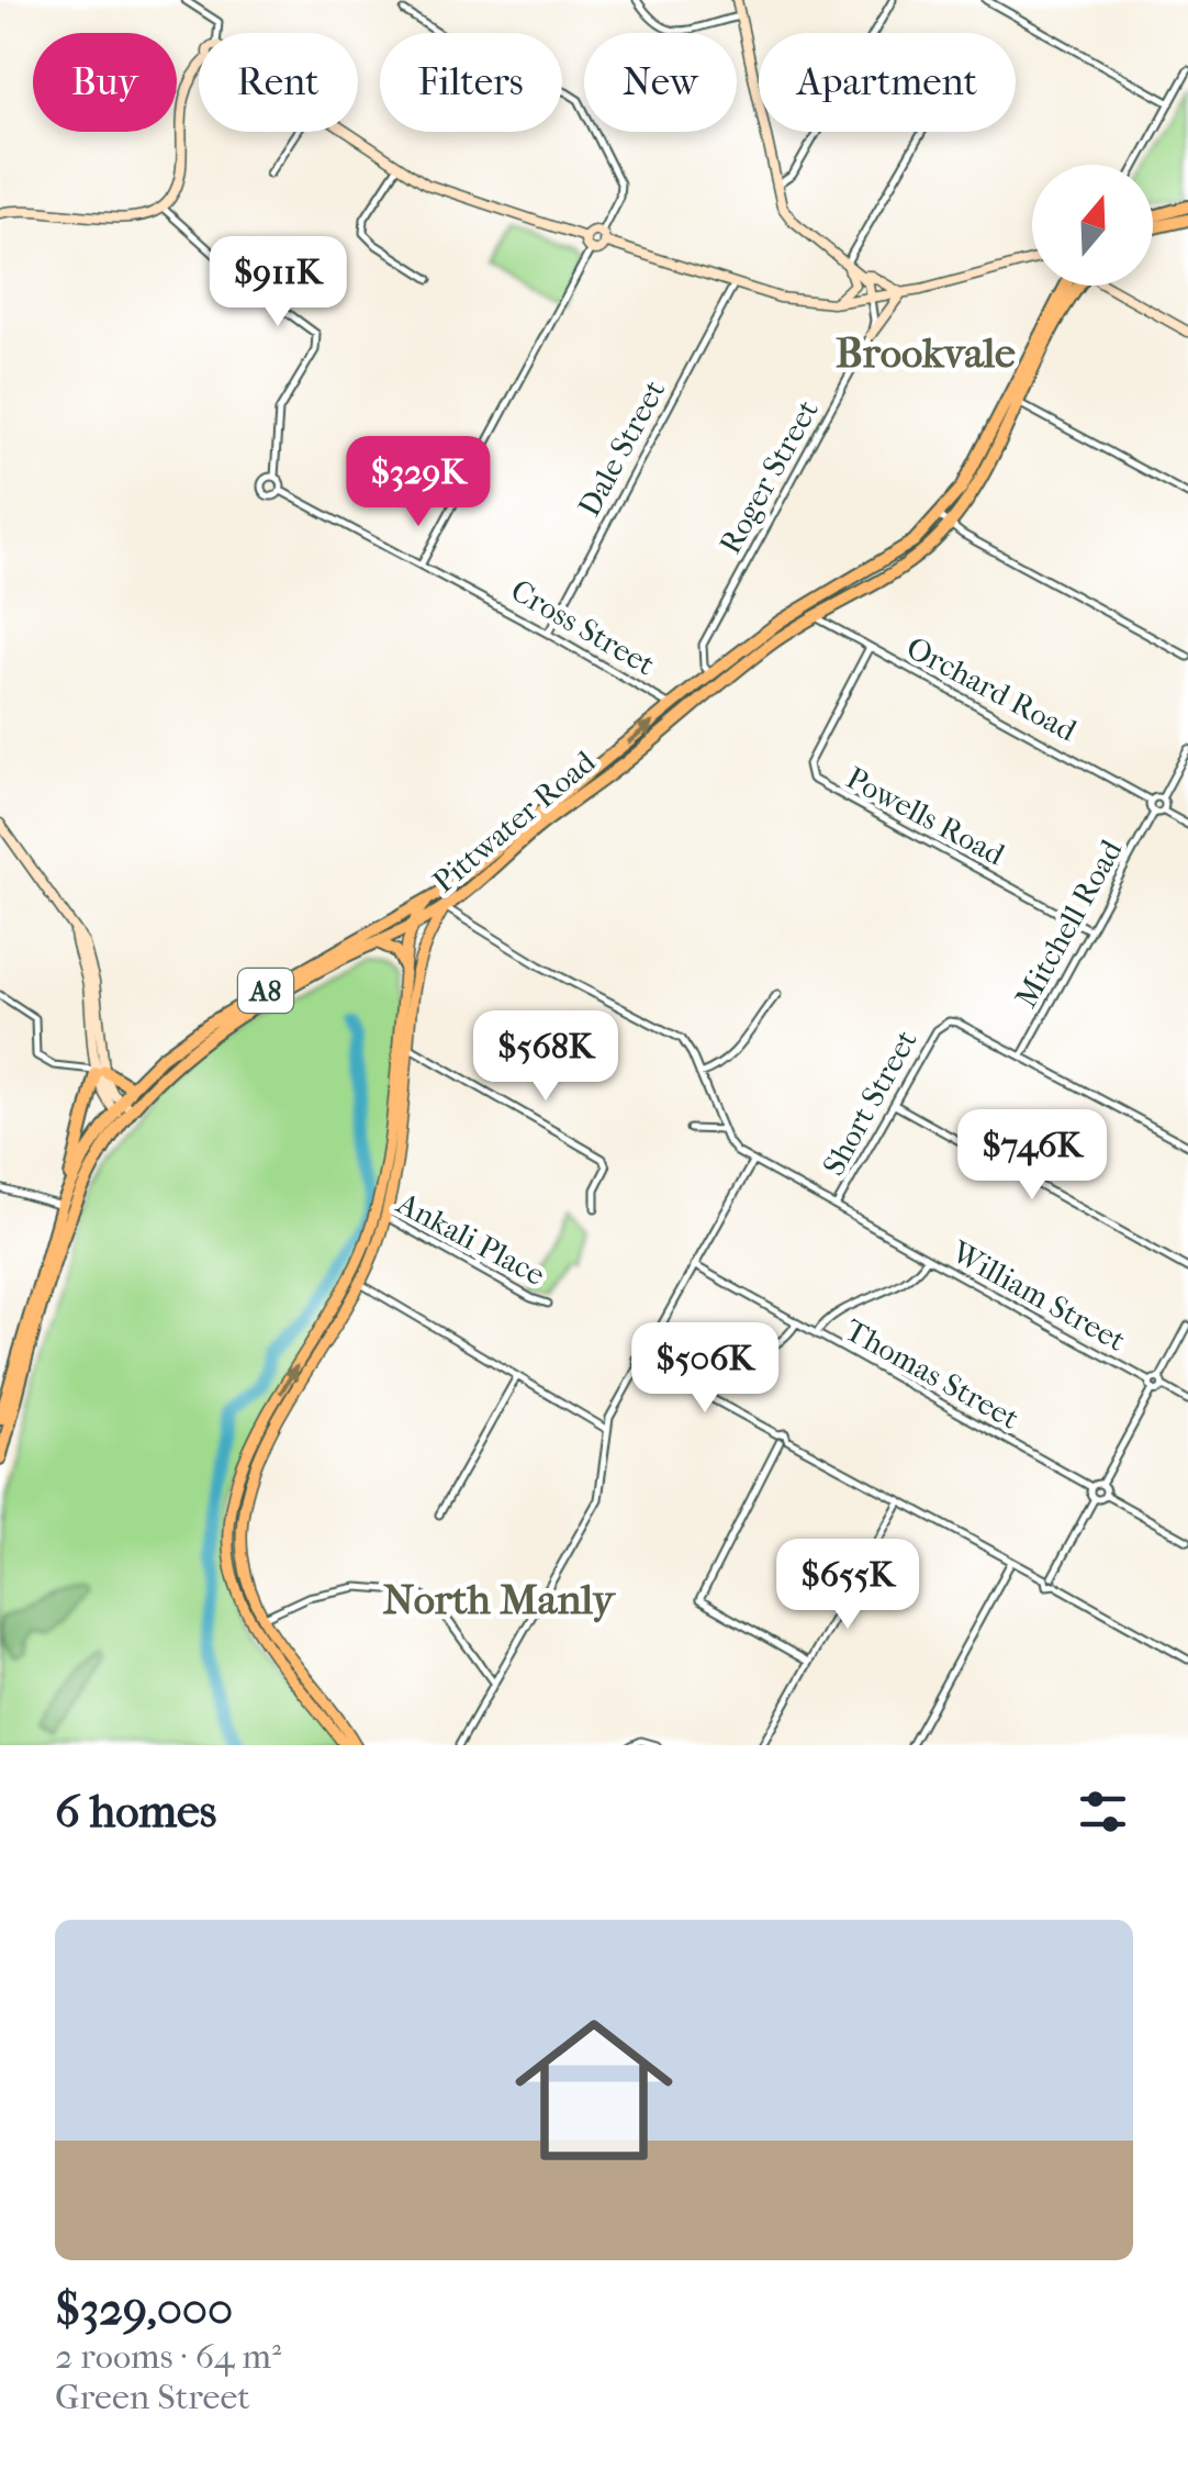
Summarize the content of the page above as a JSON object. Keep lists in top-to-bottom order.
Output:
{
  "streets": {
    "highway": ["Cross Street", "Pittwater Road", "A8"],
    "street": [
      "Dale Street",
      "Roger Street",
      "Orchard Road",
      "Powells Road",
      "Mitchell Road",
      "Short Street",
      "Ankali Place",
      "William Street",
      "Thomas Street"
    ]
  },
  "crossings": [
    ["Dale Street", "Cross Street"],
    ["Roger Street", "Pittwater Road"],
    ["Cross Street", "Pittwater Road"],
    ["Orchard Road", "Powells Road"],
    ["Orchard Road", "Pittwater Road"],
    ["Orchard Road", "Mitchell Road"],
    ["Powells Road", "Mitchell Road"],
    ["Pittwater Road", "A8"],
    ["Pittwater Road", "Ankali Place"],
    ["Pittwater Road", "William Street"],
    ["Mitchell Road", "Short Street"],
    ["A8", "William Street"],
    ["Short Street", "William Street"]
  ],
  "districts": ["Brookvale", "North Manly"],
  "north": "top",
  "page": {
    "chip": [
      "Buy",
      "Rent",
      "Filters",
      "New",
      "Apartment"
    ],
    "price": [
      "$911K",
      "$329K",
      "$568K",
      "$746K",
      "$506K",
      "$655K"
    ],
    "heading": "6 homes",
    "list": [
      {
        "name": "$329,000",
        "note": "2 rooms · 64 m² · Green Street"
      }
    ]
  }
}
